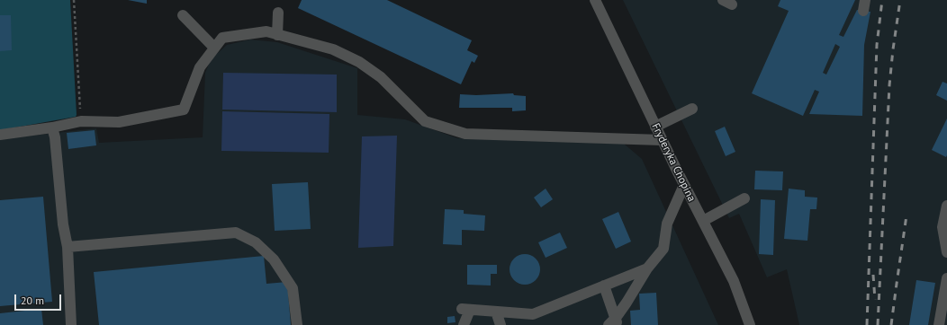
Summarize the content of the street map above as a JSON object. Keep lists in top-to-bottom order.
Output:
{
  "streets": {
    "street": ["Fryderyka Chopina"]
  },
  "scale_bar": "20 m"
}
